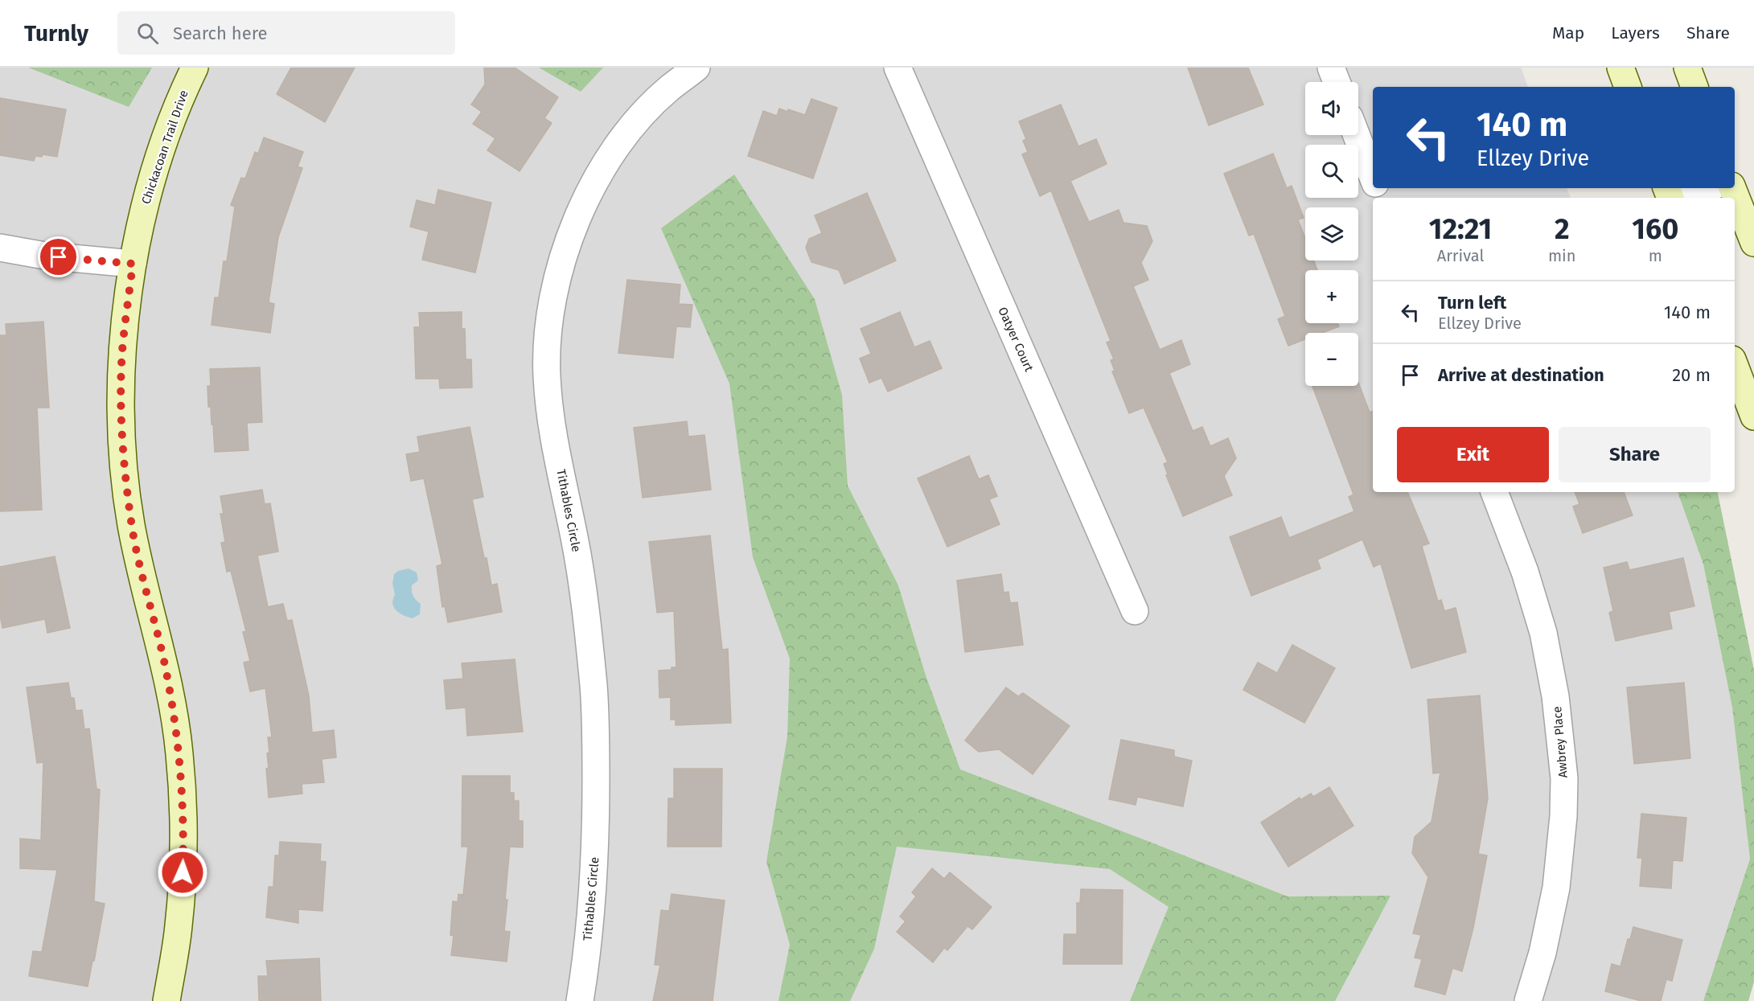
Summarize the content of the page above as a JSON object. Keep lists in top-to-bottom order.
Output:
{
  "streets": {
    "street": [
      "Chickacoan Trail Drive",
      "Oatyer Court",
      "Tithables Circle",
      "Awbrey Place"
    ]
  },
  "page": {
    "header": "Turnly",
    "search": "Search here",
    "nav": ["Map", "Layers", "Share"],
    "map_buttons": ["+", "−"],
    "turn": ["140 m", "Ellzey Drive"],
    "eta": [
      "12:21",
      "Arrival",
      "2",
      "min",
      "160",
      "m"
    ],
    "list": [
      {
        "name": "Turn left",
        "note": "Ellzey Drive",
        "value": "140 m"
      },
      {
        "name": "Arrive at destination",
        "value": "20 m"
      }
    ],
    "buttons": ["Exit", "Share"]
  }
}
